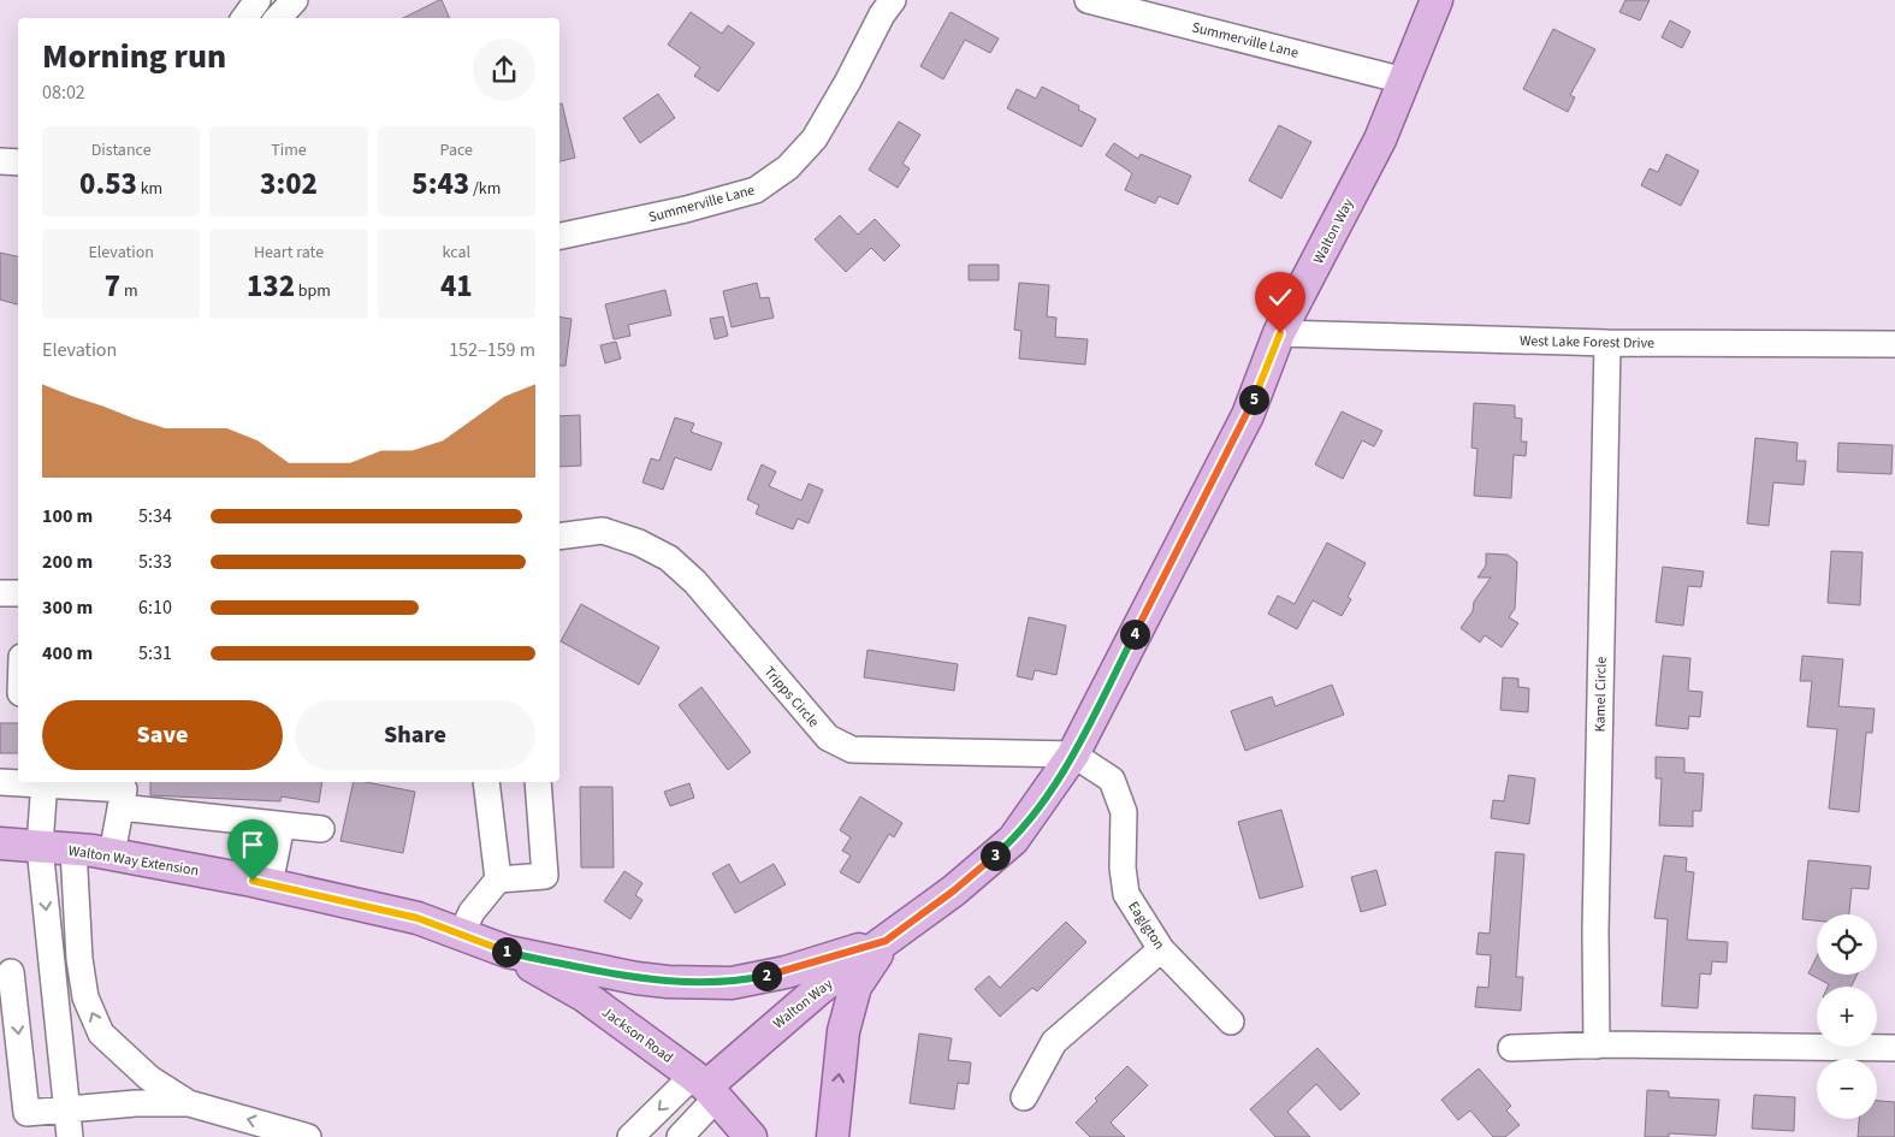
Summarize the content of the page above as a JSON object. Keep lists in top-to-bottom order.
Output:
{
  "streets": {
    "main road": ["Walton Way", "Walton Way Extension", "Jackson Road"],
    "street": [
      "Summerville Lane",
      "West Lake Forest Drive",
      "Kamel Circle",
      "Tripps Circle",
      "Eaglgton"
    ]
  },
  "crossings": [
    ["Summerville Lane", "Walton Way"],
    ["Walton Way", "West Lake Forest Drive"],
    ["Walton Way", "Tripps Circle"],
    ["Walton Way", "Eaglgton"],
    ["Walton Way", "Jackson Road"],
    ["West Lake Forest Drive", "Kamel Circle"],
    ["Tripps Circle", "Eaglgton"],
    ["Walton Way Extension", "Jackson Road"]
  ],
  "page": {
    "heading": ["Morning run", "08:02"],
    "stats": [
      ["Distance", "0.53 km"],
      ["Time", "3:02"],
      ["Pace", "5:43 /km"],
      ["Elevation", "7 m"],
      ["Heart rate", "132 bpm"],
      ["kcal", "41"]
    ],
    "chart": ["Elevation", "152–159 m"],
    "pins": [
      "5",
      "4",
      "3",
      "1",
      "2"
    ],
    "list": [
      {
        "name": "100 m",
        "note": "5:34"
      },
      {
        "name": "200 m",
        "note": "5:33"
      },
      {
        "name": "300 m",
        "note": "6:10"
      },
      {
        "name": "400 m",
        "note": "5:31"
      }
    ],
    "buttons": ["Save", "Share"],
    "map_buttons": ["+", "−"]
  }
}
